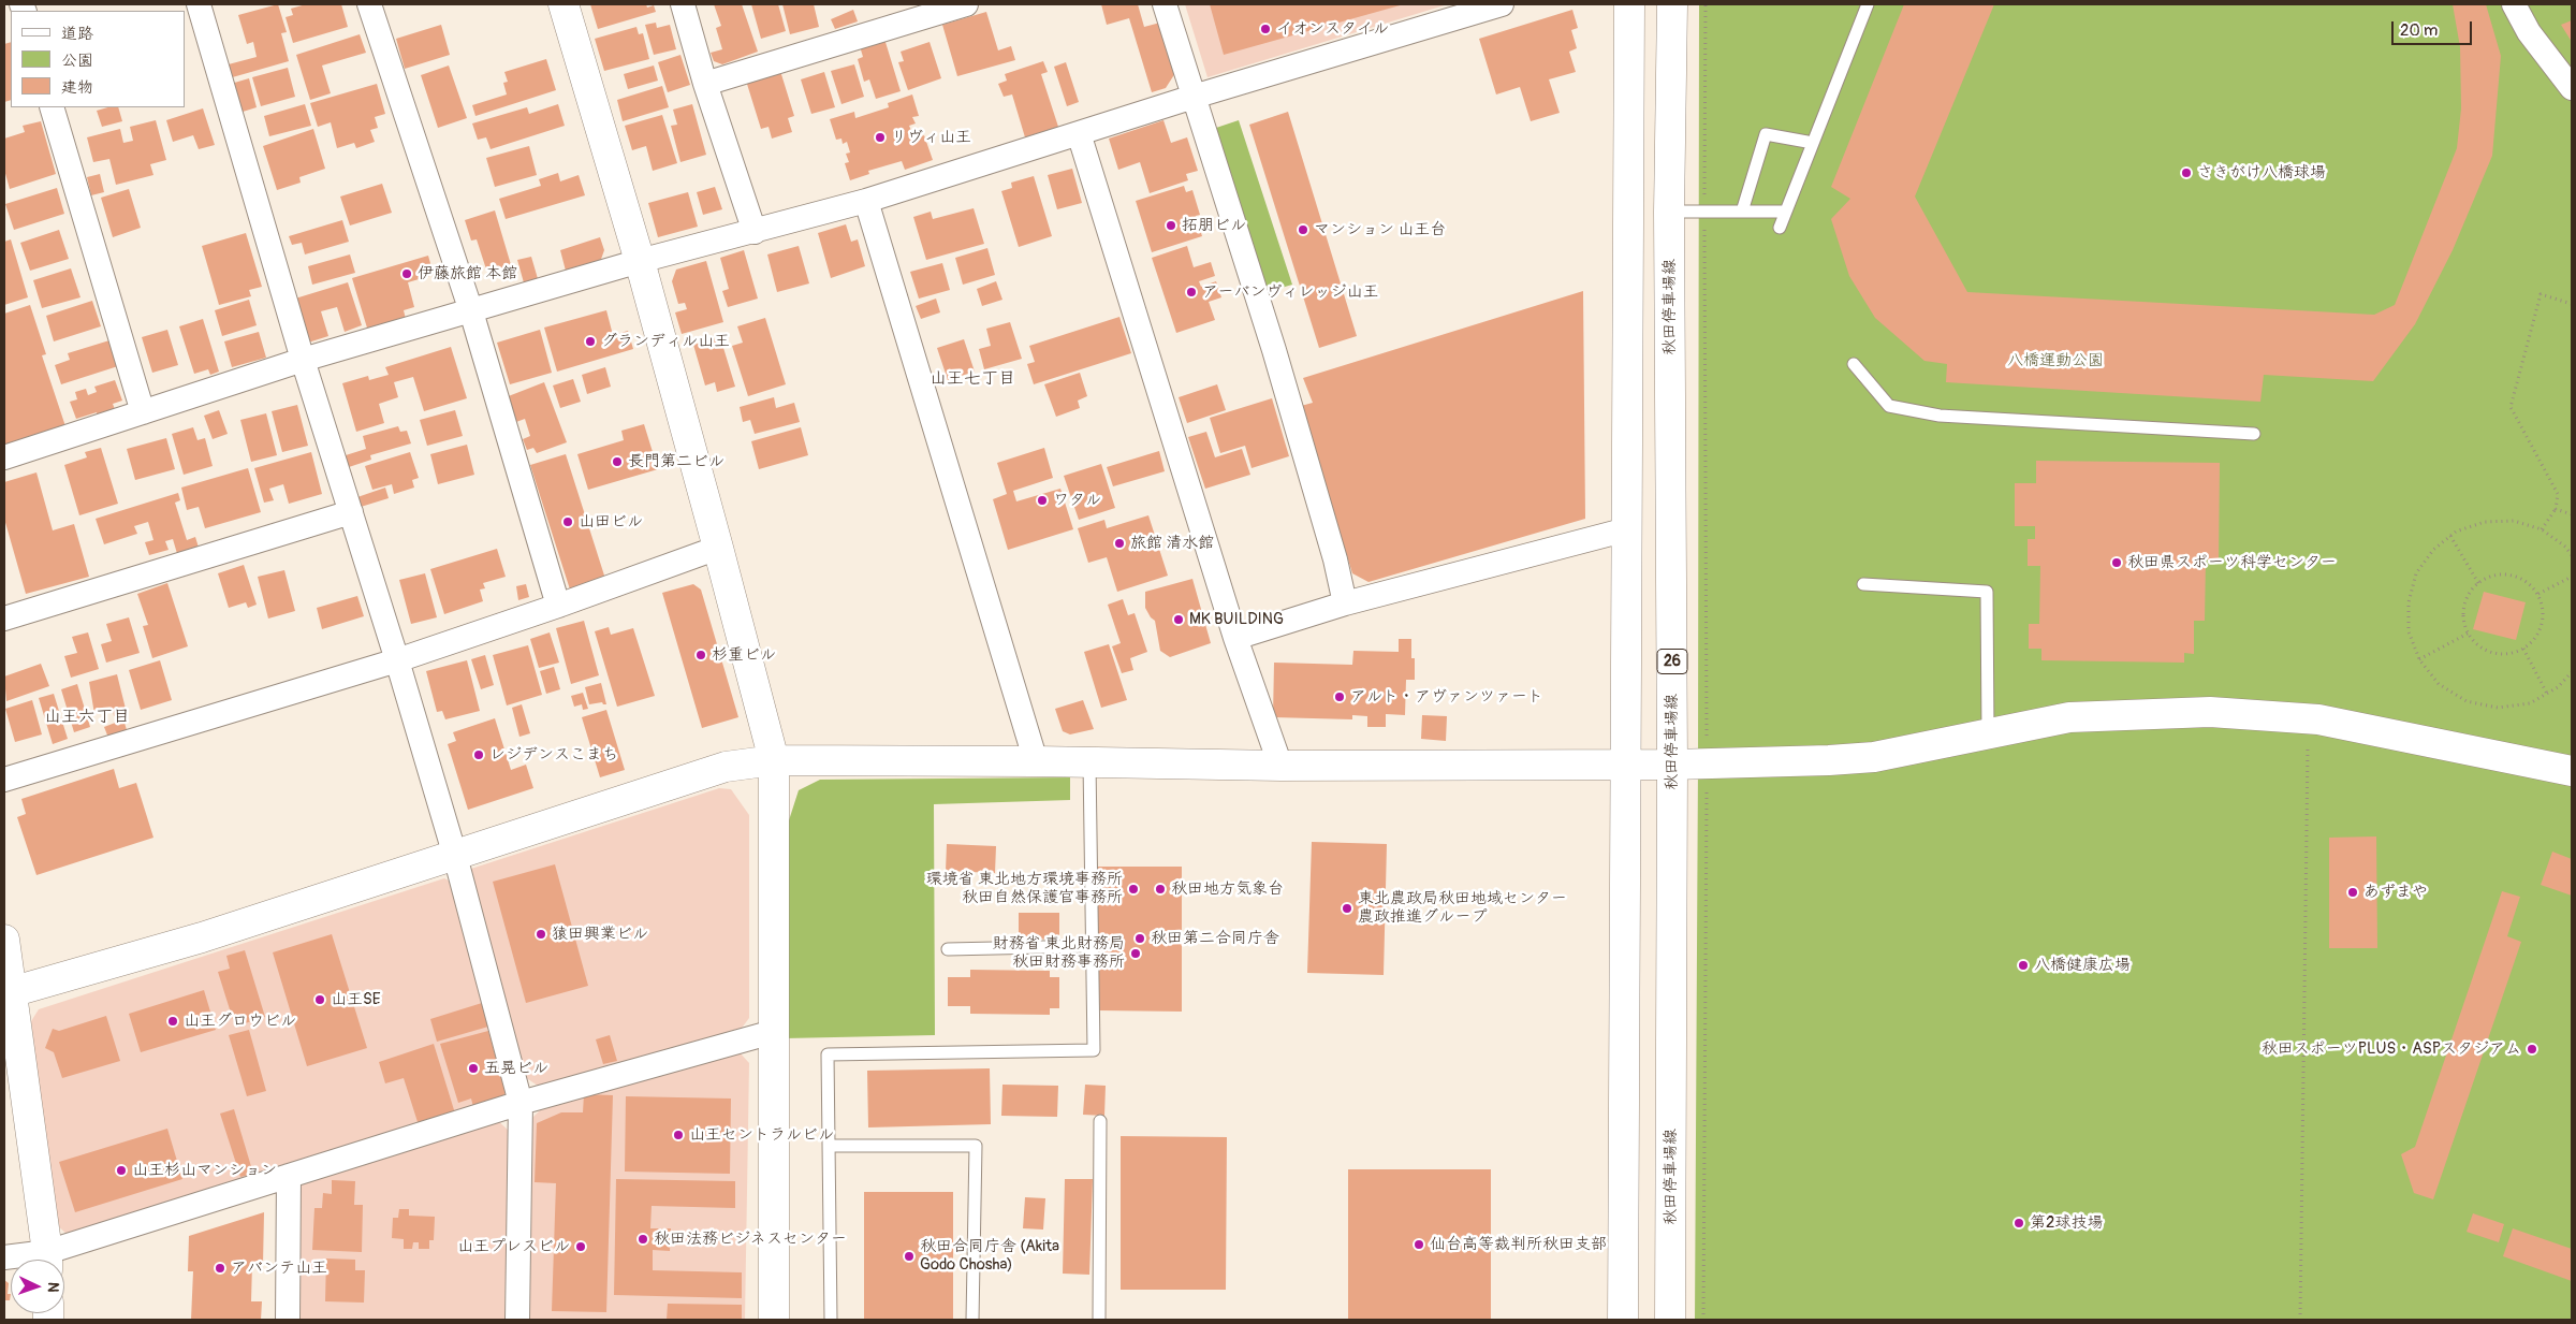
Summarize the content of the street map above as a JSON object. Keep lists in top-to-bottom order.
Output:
{
  "streets": {
    "street": ["秋田停車場線", "26"]
  },
  "districts": ["山王七丁目", "山王六丁目"],
  "parks": ["八橋運動公園"],
  "places": [
    "イオンスタイル",
    "リヴィ山王",
    "さきがけ八橋球場",
    "拓朋ビル",
    "マンション 山王台",
    "伊藤旅館 本館",
    "アーバンヴィレッジ山王",
    "グランディル山王",
    "長門第二ビル",
    "ワタル",
    "山田ビル",
    "旅館 清水館",
    "秋田県スポーツ科学センター",
    "MK BUILDING",
    "杉重ビル",
    "アルト・アヴァンツァート",
    "レジデンスこまち",
    "環境省 東北地方環境事務所 秋田自然保護官事務所",
    "秋田地方気象台",
    "あずまや",
    "東北農政局秋田地域センター 農政推進グループ",
    "猿田興業ビル",
    "秋田第二合同庁舎",
    "財務省 東北財務局 秋田財務事務所",
    "八橋健康広場",
    "山王SE",
    "山王グロウビル",
    "秋田スポーツPLUS・ASPスタジアム",
    "五晃ビル",
    "山王セントラルビル",
    "山王杉山マンション",
    "第2球技場",
    "秋田法務ビジネスセンター",
    "仙台高等裁判所秋田支部",
    "山王プレスビル",
    "秋田合同庁舎 (Akita Godo Chosha)",
    "アバンテ山王"
  ],
  "legend": ["道路", "公園", "建物"],
  "scale_bar": "20 m",
  "north": "right"
}
